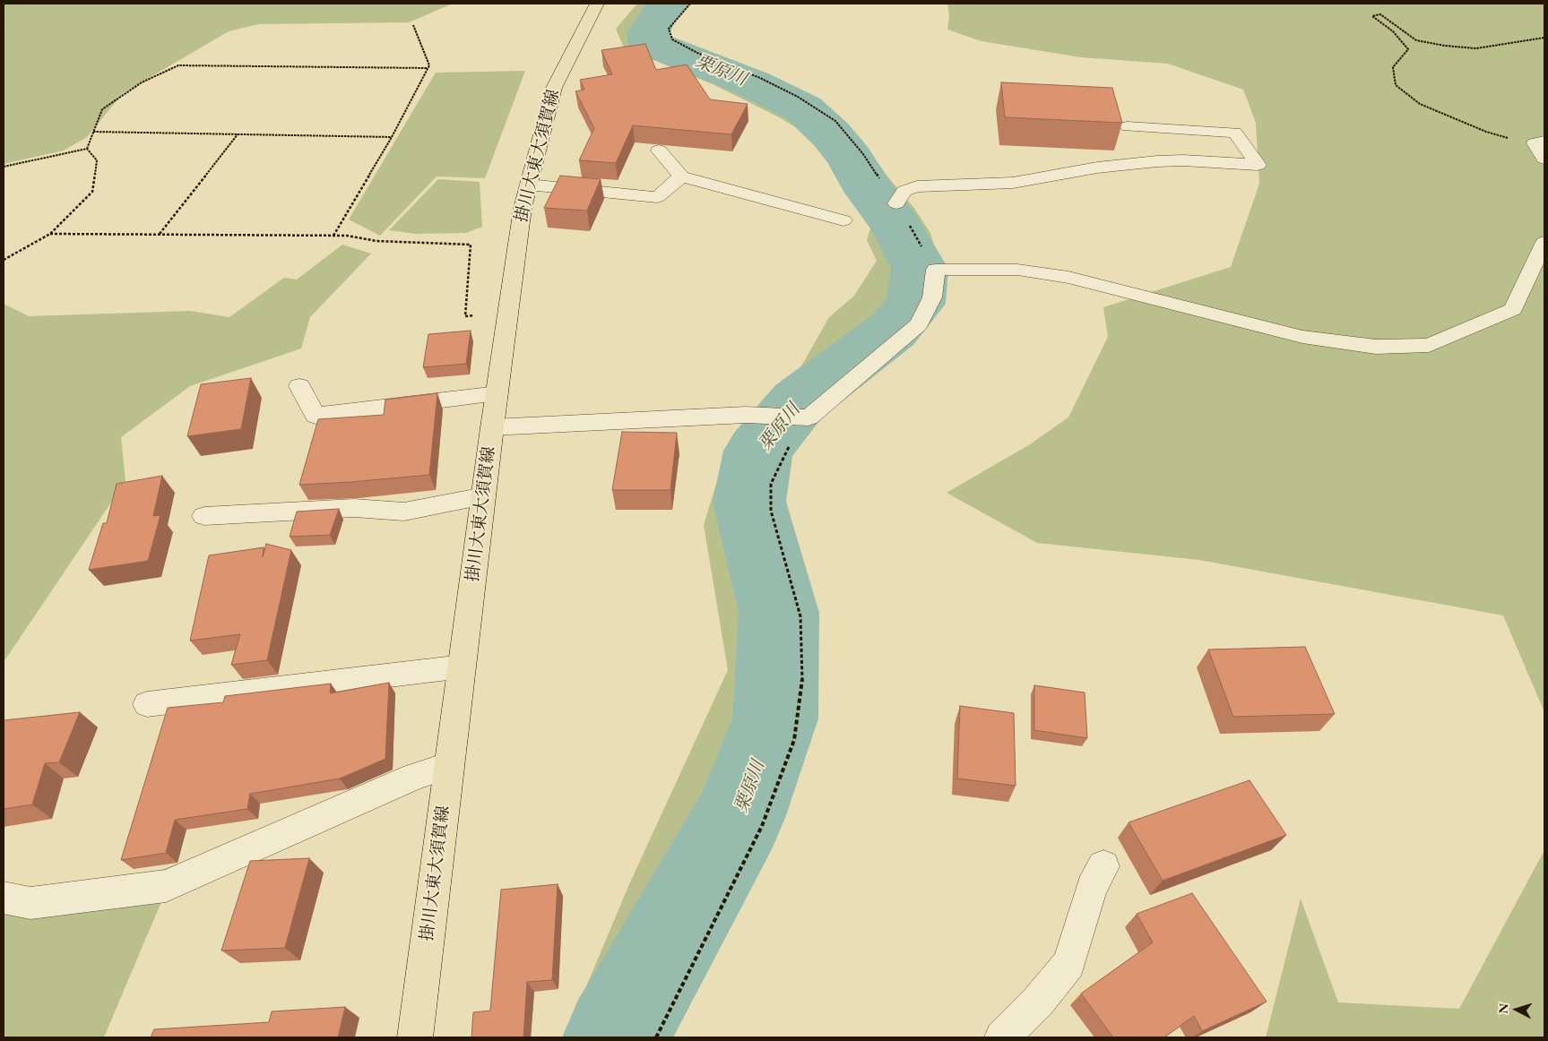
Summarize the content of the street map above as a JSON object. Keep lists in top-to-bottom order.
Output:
{
  "streets": {
    "main road": ["掛川大東大須賀線"]
  },
  "water": ["栗原川"],
  "north": "left"
}
